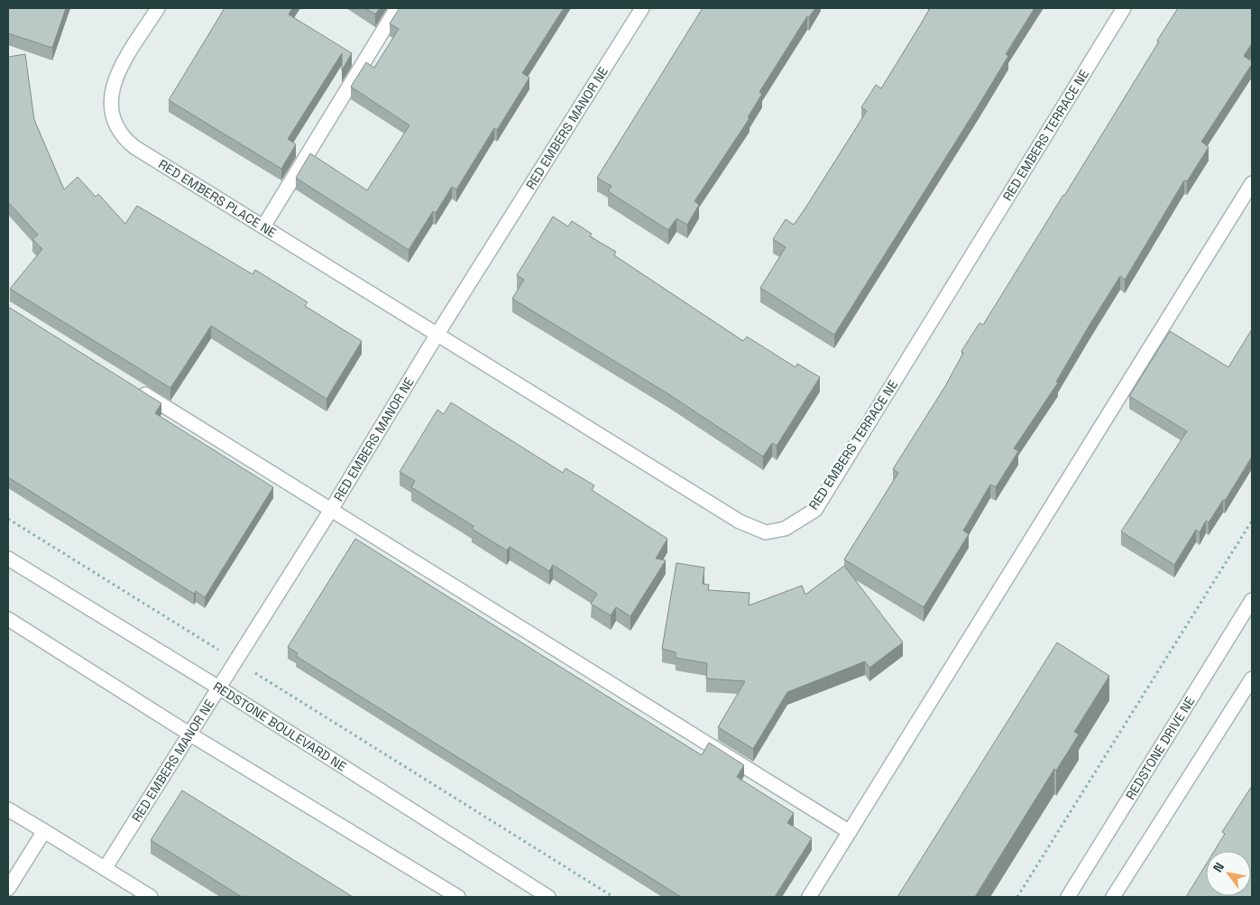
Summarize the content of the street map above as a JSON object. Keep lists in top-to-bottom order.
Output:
{
  "streets": {
    "street": [
      "RED EMBERS MANOR NE",
      "RED EMBERS TERRACE NE",
      "RED EMBERS PLACE NE",
      "REDSTONE BOULEVARD NE",
      "REDSTONE DRIVE NE"
    ]
  },
  "crossings": [
    ["RED EMBERS MANOR NE", "RED EMBERS TERRACE NE"],
    ["RED EMBERS MANOR NE", "RED EMBERS PLACE NE"],
    ["RED EMBERS MANOR NE", "REDSTONE BOULEVARD NE"],
    ["RED EMBERS TERRACE NE", "RED EMBERS PLACE NE"]
  ],
  "north": "top left"
}
